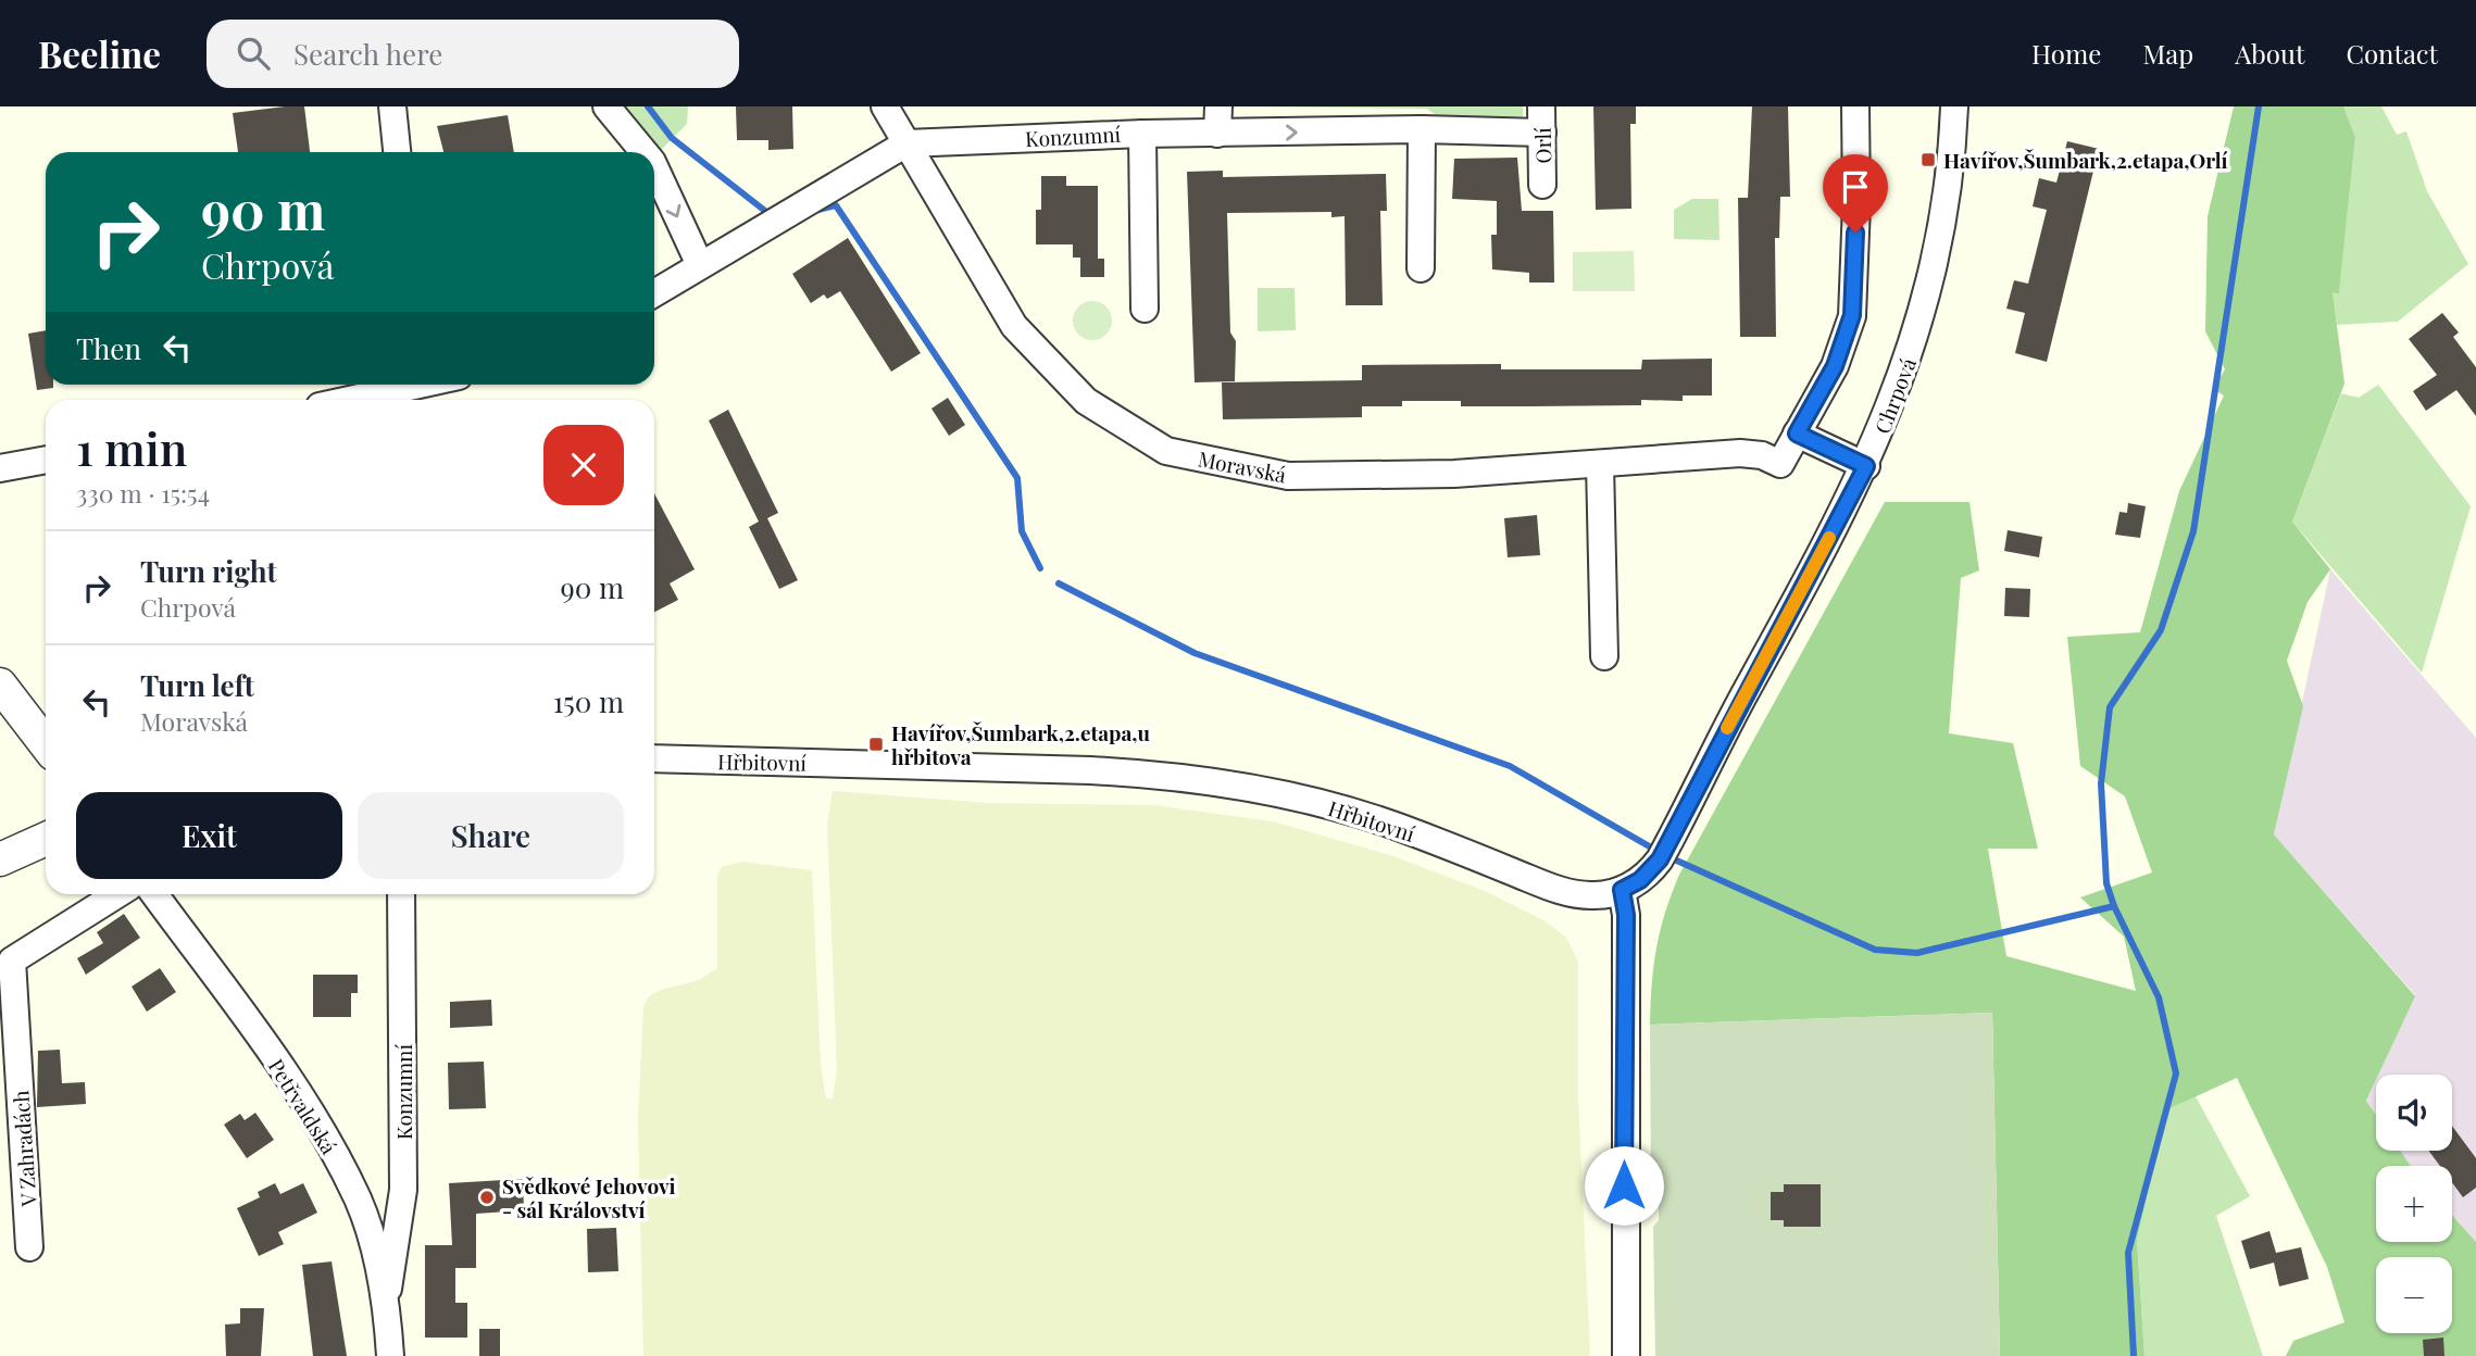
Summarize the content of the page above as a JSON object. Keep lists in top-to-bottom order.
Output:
{
  "streets": {
    "street": [
      "Konzumní",
      "Orlí",
      "Chrpová",
      "Moravská",
      "Hřbitovní",
      "Petřvaldská",
      "V Zahradách"
    ]
  },
  "crossings": [
    ["Konzumní", "Orlí"],
    ["Konzumní", "Moravská"],
    ["Konzumní", "Petřvaldská"],
    ["Chrpová", "Hřbitovní"]
  ],
  "places": {
    "transit": ["Havířov,Šumbark,2.etapa,Orlí", "Havířov,Šumbark,2.etapa,u hřbitova"],
    "other": ["Svědkové Jehovovi - sál Království"]
  },
  "page": {
    "header": "Beeline",
    "search": "Search here",
    "nav": [
      "Home",
      "Map",
      "About",
      "Contact"
    ],
    "turn": ["90 m", "Chrpová"],
    "then": "Then",
    "heading": ["1 min", "330 m · 15:54"],
    "list": [
      {
        "name": "Turn right",
        "note": "Chrpová",
        "value": "90 m"
      },
      {
        "name": "Turn left",
        "note": "Moravská",
        "value": "150 m"
      }
    ],
    "buttons": ["Exit", "Share"],
    "map_buttons": ["+", "−"]
  }
}
